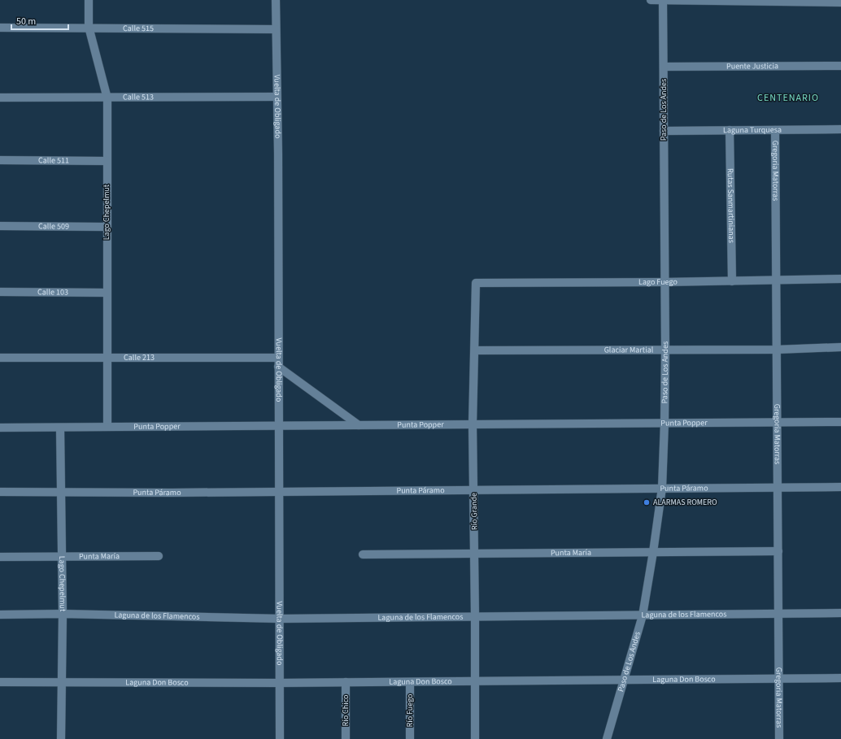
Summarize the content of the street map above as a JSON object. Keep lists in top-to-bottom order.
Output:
{
  "streets": {
    "street": [
      "Calle 515",
      "Puente Justicia",
      "Calle 513",
      "Vuelta de Obligado",
      "Paso de Los Andes",
      "Laguna Turquesa",
      "Calle 511",
      "Gregoria Matorras",
      "Rutas Sanmartinianas",
      "Lago Chepelmut",
      "Calle 509",
      "Lago Fuego",
      "Calle 103",
      "Glaciar Martial",
      "Calle 213",
      "Punta Popper",
      "Punta Páramo",
      "Río Grande",
      "Punta María",
      "Laguna de los Flamencos",
      "Laguna Don Bosco",
      "Río Chico",
      "Río Fuego"
    ]
  },
  "crossings": [
    ["Calle 515", "Vuelta de Obligado"],
    ["Calle 515", "Lago Chepelmut"],
    ["Puente Justicia", "Paso de Los Andes"],
    ["Calle 513", "Vuelta de Obligado"],
    ["Calle 513", "Lago Chepelmut"],
    ["Vuelta de Obligado", "Calle 213"],
    ["Vuelta de Obligado", "Punta Popper"],
    ["Vuelta de Obligado", "Punta Páramo"],
    ["Vuelta de Obligado", "Laguna de los Flamencos"],
    ["Vuelta de Obligado", "Laguna Don Bosco"],
    ["Paso de Los Andes", "Laguna Turquesa"],
    ["Paso de Los Andes", "Lago Fuego"],
    ["Paso de Los Andes", "Glaciar Martial"],
    ["Paso de Los Andes", "Punta Popper"],
    ["Paso de Los Andes", "Punta Páramo"],
    ["Paso de Los Andes", "Punta María"],
    ["Paso de Los Andes", "Laguna de los Flamencos"],
    ["Paso de Los Andes", "Laguna Don Bosco"],
    ["Laguna Turquesa", "Gregoria Matorras"],
    ["Laguna Turquesa", "Rutas Sanmartinianas"],
    ["Calle 511", "Lago Chepelmut"],
    ["Gregoria Matorras", "Lago Fuego"],
    ["Gregoria Matorras", "Glaciar Martial"],
    ["Gregoria Matorras", "Punta Popper"],
    ["Gregoria Matorras", "Punta Páramo"],
    ["Gregoria Matorras", "Punta María"],
    ["Gregoria Matorras", "Laguna de los Flamencos"],
    ["Gregoria Matorras", "Laguna Don Bosco"],
    ["Rutas Sanmartinianas", "Lago Fuego"],
    ["Lago Chepelmut", "Calle 509"],
    ["Lago Chepelmut", "Calle 103"],
    ["Lago Chepelmut", "Calle 213"],
    ["Lago Chepelmut", "Punta Popper"],
    ["Lago Chepelmut", "Punta Páramo"],
    ["Lago Chepelmut", "Punta María"],
    ["Lago Chepelmut", "Laguna de los Flamencos"],
    ["Lago Chepelmut", "Laguna Don Bosco"],
    ["Lago Fuego", "Río Grande"],
    ["Glaciar Martial", "Río Grande"],
    ["Punta Popper", "Río Grande"],
    ["Punta Páramo", "Río Grande"],
    ["Río Grande", "Punta María"],
    ["Río Grande", "Laguna de los Flamencos"],
    ["Río Grande", "Laguna Don Bosco"],
    ["Laguna Don Bosco", "Río Chico"],
    ["Laguna Don Bosco", "Río Fuego"]
  ],
  "districts": ["CENTENARIO"],
  "places": ["ALARMAS ROMERO"],
  "scale_bar": "50 m"
}
